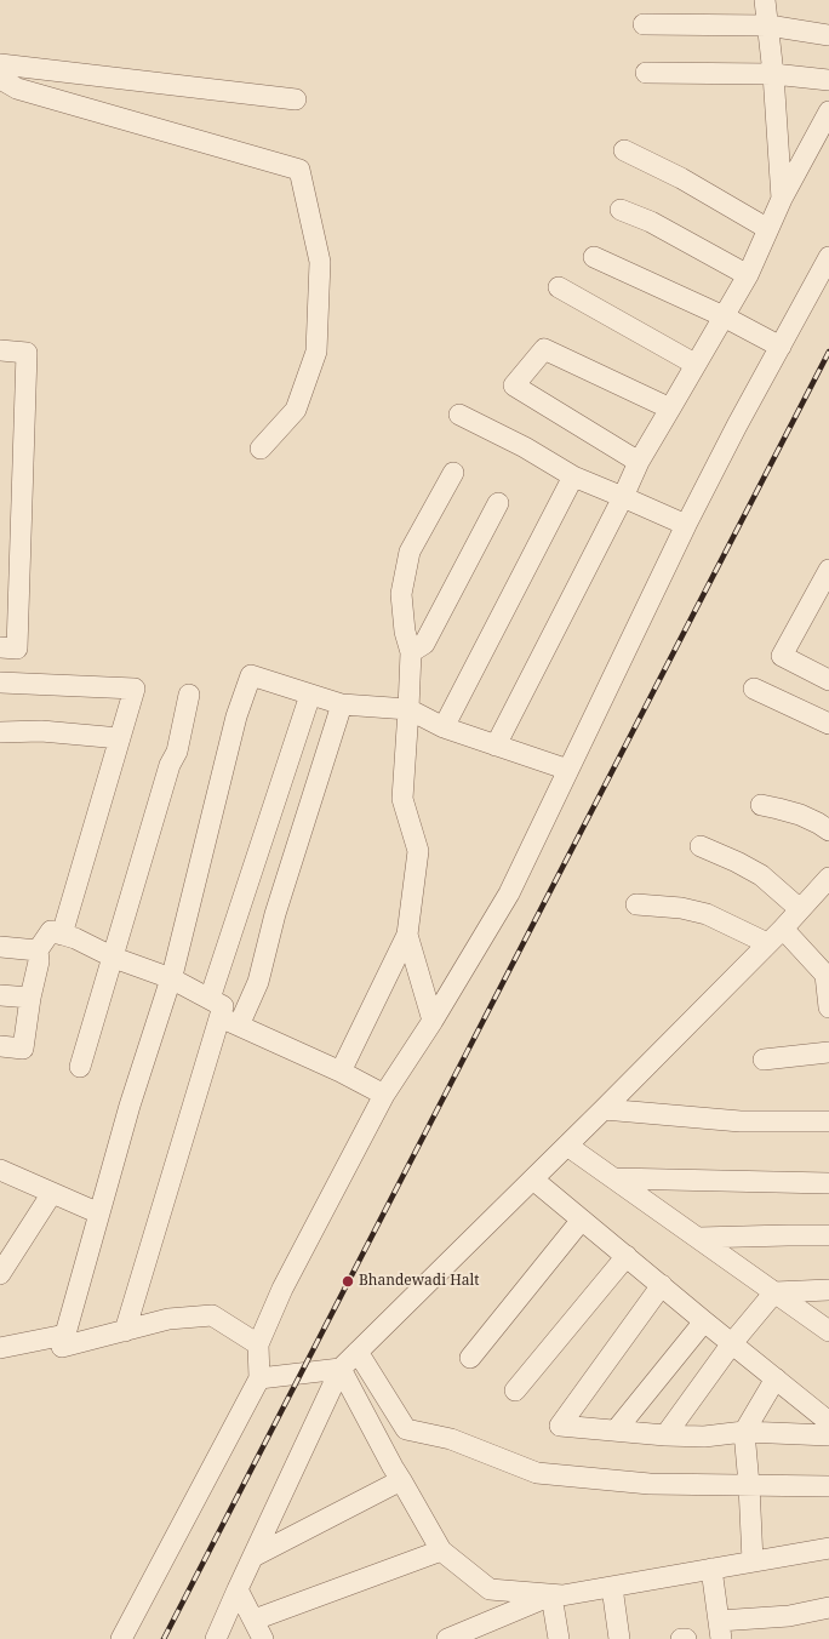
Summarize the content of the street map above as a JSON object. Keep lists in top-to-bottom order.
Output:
{
  "places": ["Bhandewadi Halt"]
}
